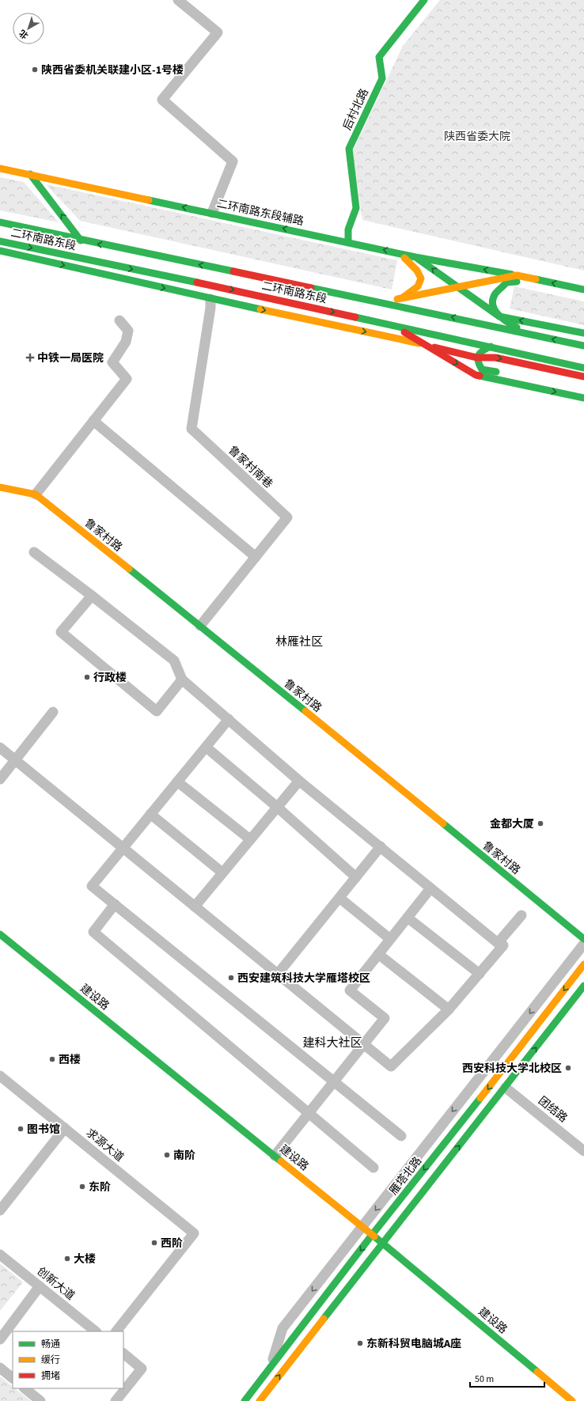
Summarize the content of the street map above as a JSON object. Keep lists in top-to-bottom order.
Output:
{
  "streets": {
    "main road": [
      "后村北路",
      "二环南路东段辅路",
      "二环南路东段",
      "鲁家村路",
      "建设路",
      "雁塔北路"
    ],
    "street": [
      "鲁家村南巷",
      "团结路",
      "求源大道",
      "创新大道"
    ]
  },
  "crossings": [
    ["后村北路", "二环南路东段辅路"],
    ["鲁家村南巷", "鲁家村路"],
    ["建设路", "雁塔北路"]
  ],
  "districts": ["林雁社区", "建科大社区"],
  "parks": ["陕西省委大院"],
  "places": {
    "other": [
      "陕西省委机关联建小区-1号楼",
      "行政楼",
      "金都大厦",
      "西安建筑科技大学雁塔校区",
      "西楼",
      "西安科技大学北校区",
      "图书馆",
      "南阶",
      "东阶",
      "西阶",
      "大楼",
      "东新科贸电脑城A座"
    ],
    "health": ["中铁一局医院"]
  },
  "legend": ["畅通", "缓行", "拥堵"],
  "scale_bar": "50 m",
  "north": "bottom left"
}
